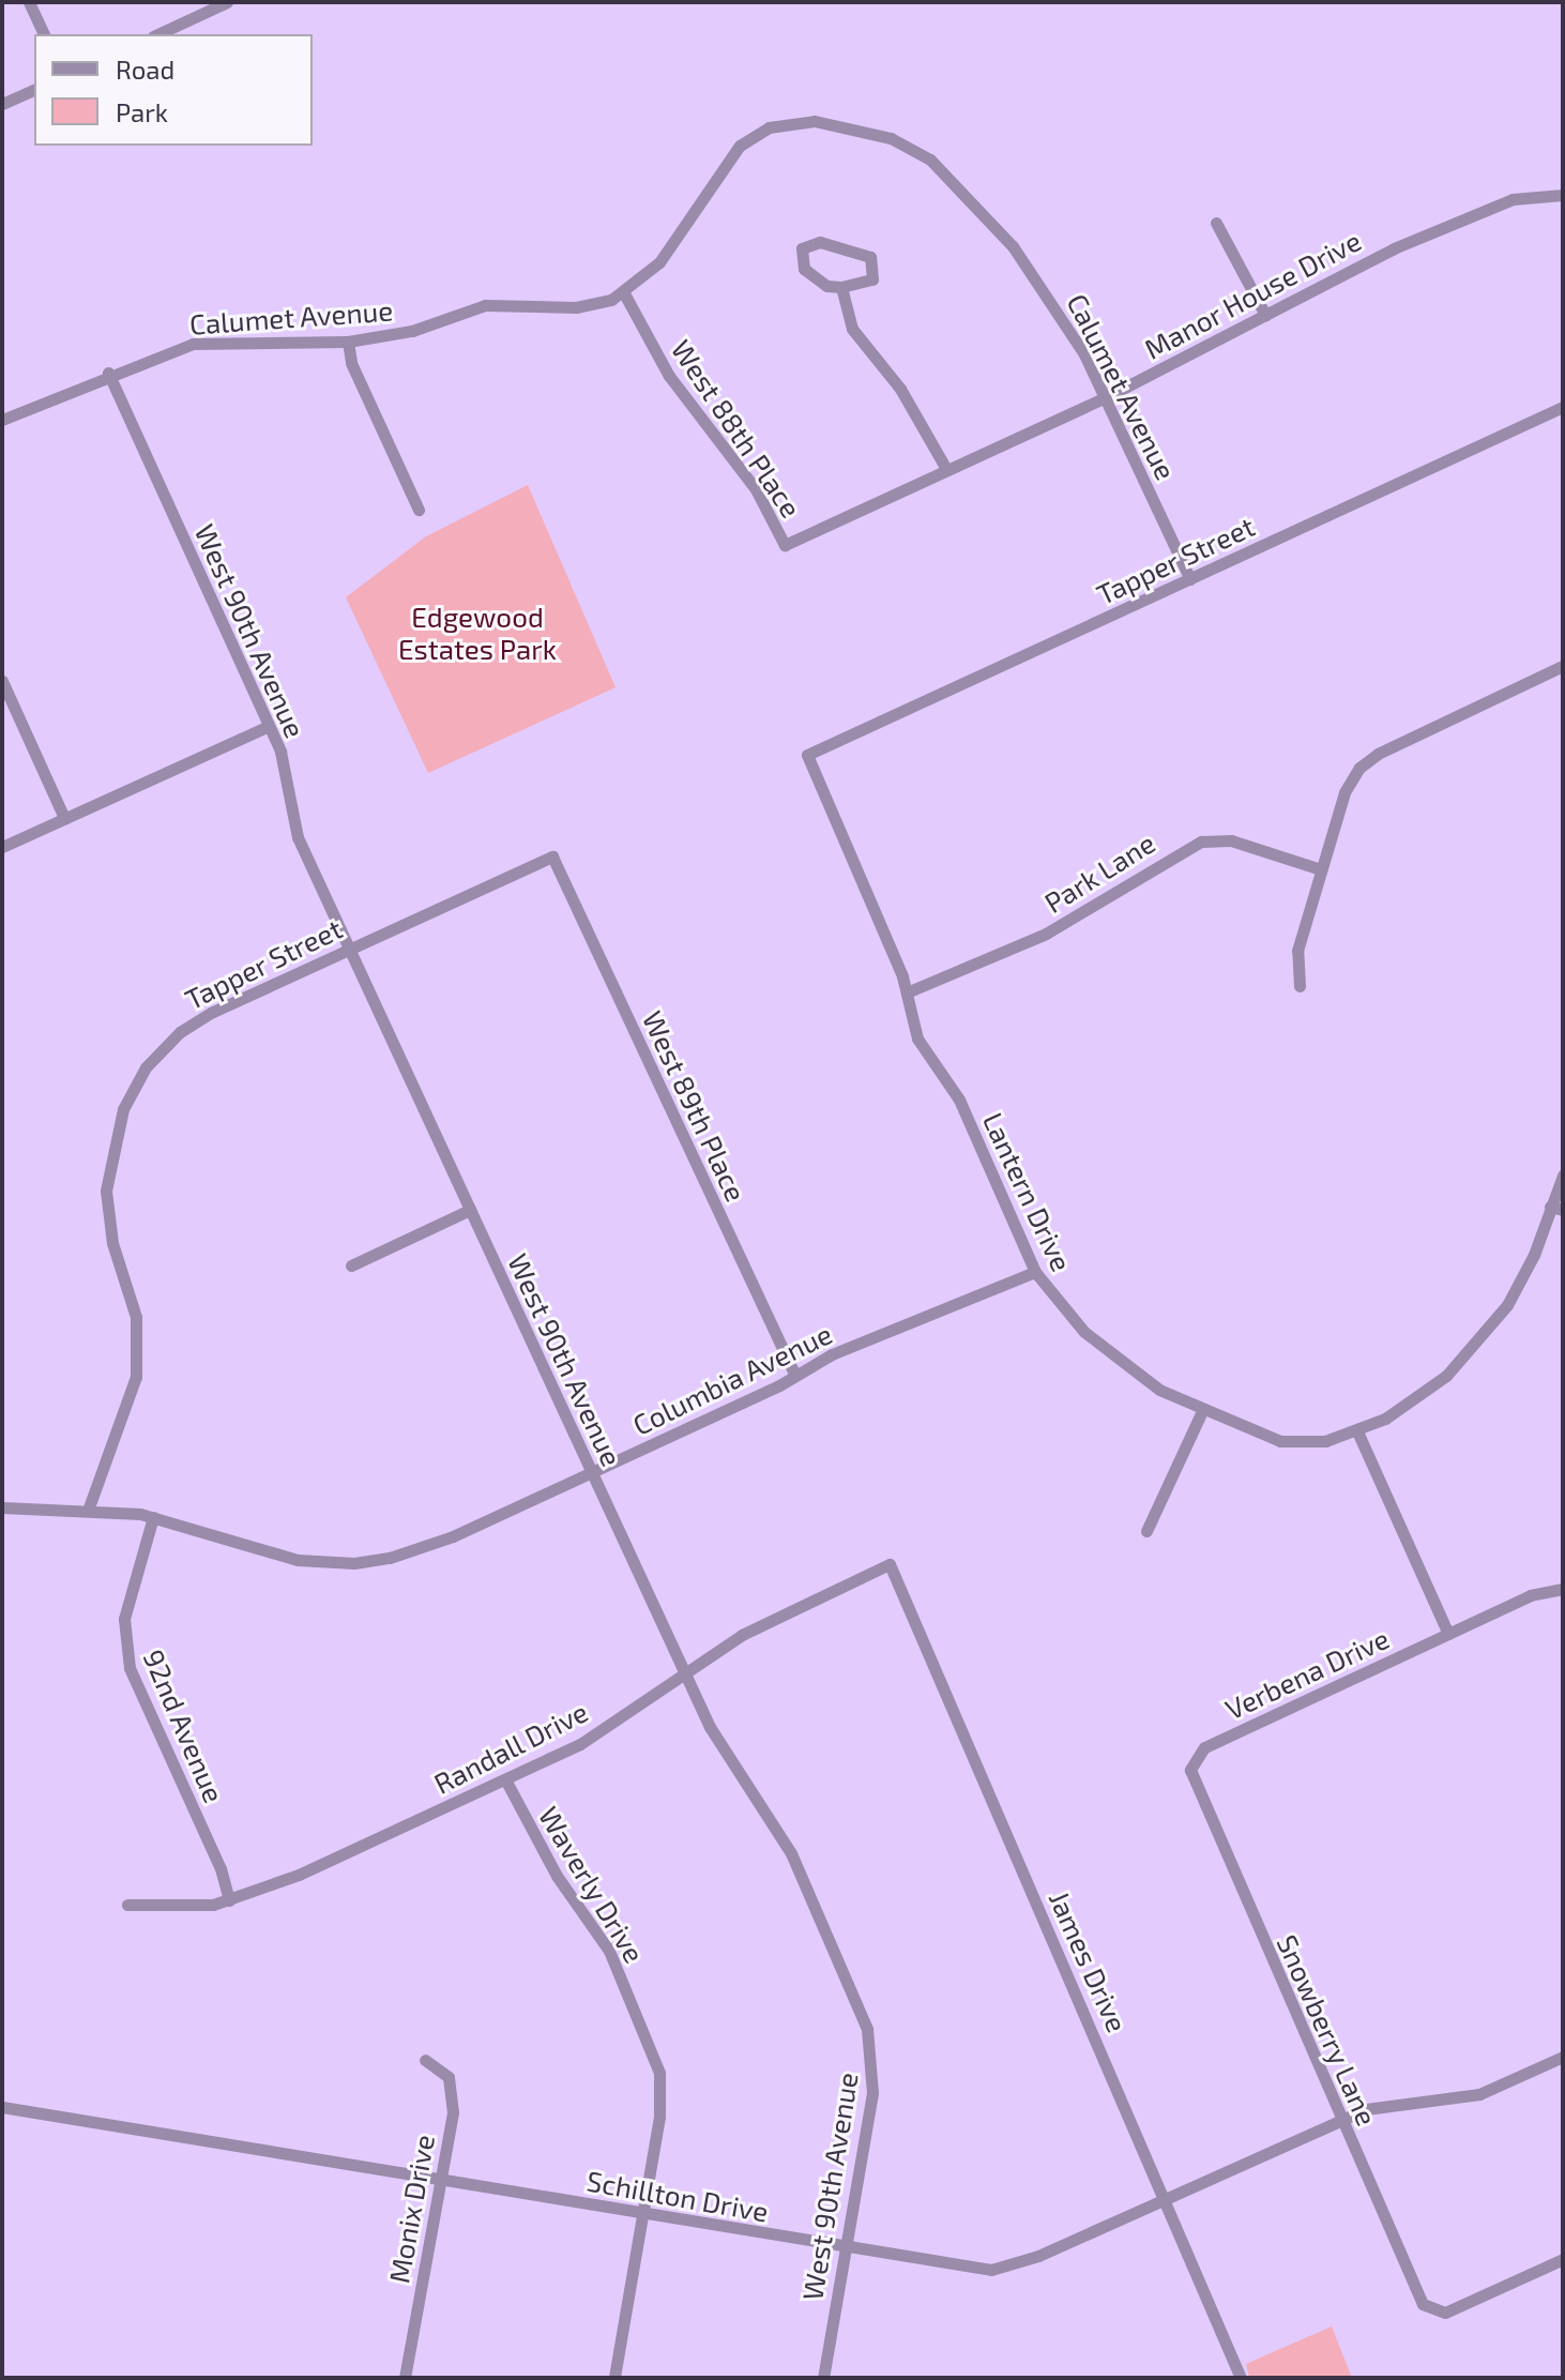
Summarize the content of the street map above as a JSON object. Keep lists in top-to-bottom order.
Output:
{
  "streets": {
    "street": [
      "Manor House Drive",
      "Calumet Avenue",
      "West 88th Place",
      "Tapper Street",
      "West 90th Avenue",
      "Park Lane",
      "West 89th Place",
      "Lantern Drive",
      "Columbia Avenue",
      "Verbena Drive",
      "92nd Avenue",
      "Randall Drive",
      "Waverly Drive",
      "James Drive",
      "Snowberry Lane",
      "Schillton Drive",
      "Monix Drive"
    ]
  },
  "crossings": [
    ["Manor House Drive", "Calumet Avenue"],
    ["Manor House Drive", "West 88th Place"],
    ["Calumet Avenue", "West 88th Place"],
    ["Calumet Avenue", "Tapper Street"],
    ["Calumet Avenue", "West 90th Avenue"],
    ["Tapper Street", "West 90th Avenue"],
    ["Tapper Street", "West 89th Place"],
    ["Tapper Street", "Lantern Drive"],
    ["Tapper Street", "Columbia Avenue"],
    ["West 90th Avenue", "Columbia Avenue"],
    ["West 90th Avenue", "Randall Drive"],
    ["West 90th Avenue", "Schillton Drive"],
    ["Park Lane", "Lantern Drive"],
    ["West 89th Place", "Columbia Avenue"],
    ["Lantern Drive", "Columbia Avenue"],
    ["Columbia Avenue", "92nd Avenue"],
    ["Verbena Drive", "Snowberry Lane"],
    ["92nd Avenue", "Randall Drive"],
    ["Randall Drive", "Waverly Drive"],
    ["Randall Drive", "James Drive"],
    ["Waverly Drive", "Schillton Drive"],
    ["James Drive", "Schillton Drive"],
    ["Snowberry Lane", "Schillton Drive"],
    ["Schillton Drive", "Monix Drive"]
  ],
  "parks": ["Edgewood Estates Park"],
  "legend": ["Road", "Park"]
}
